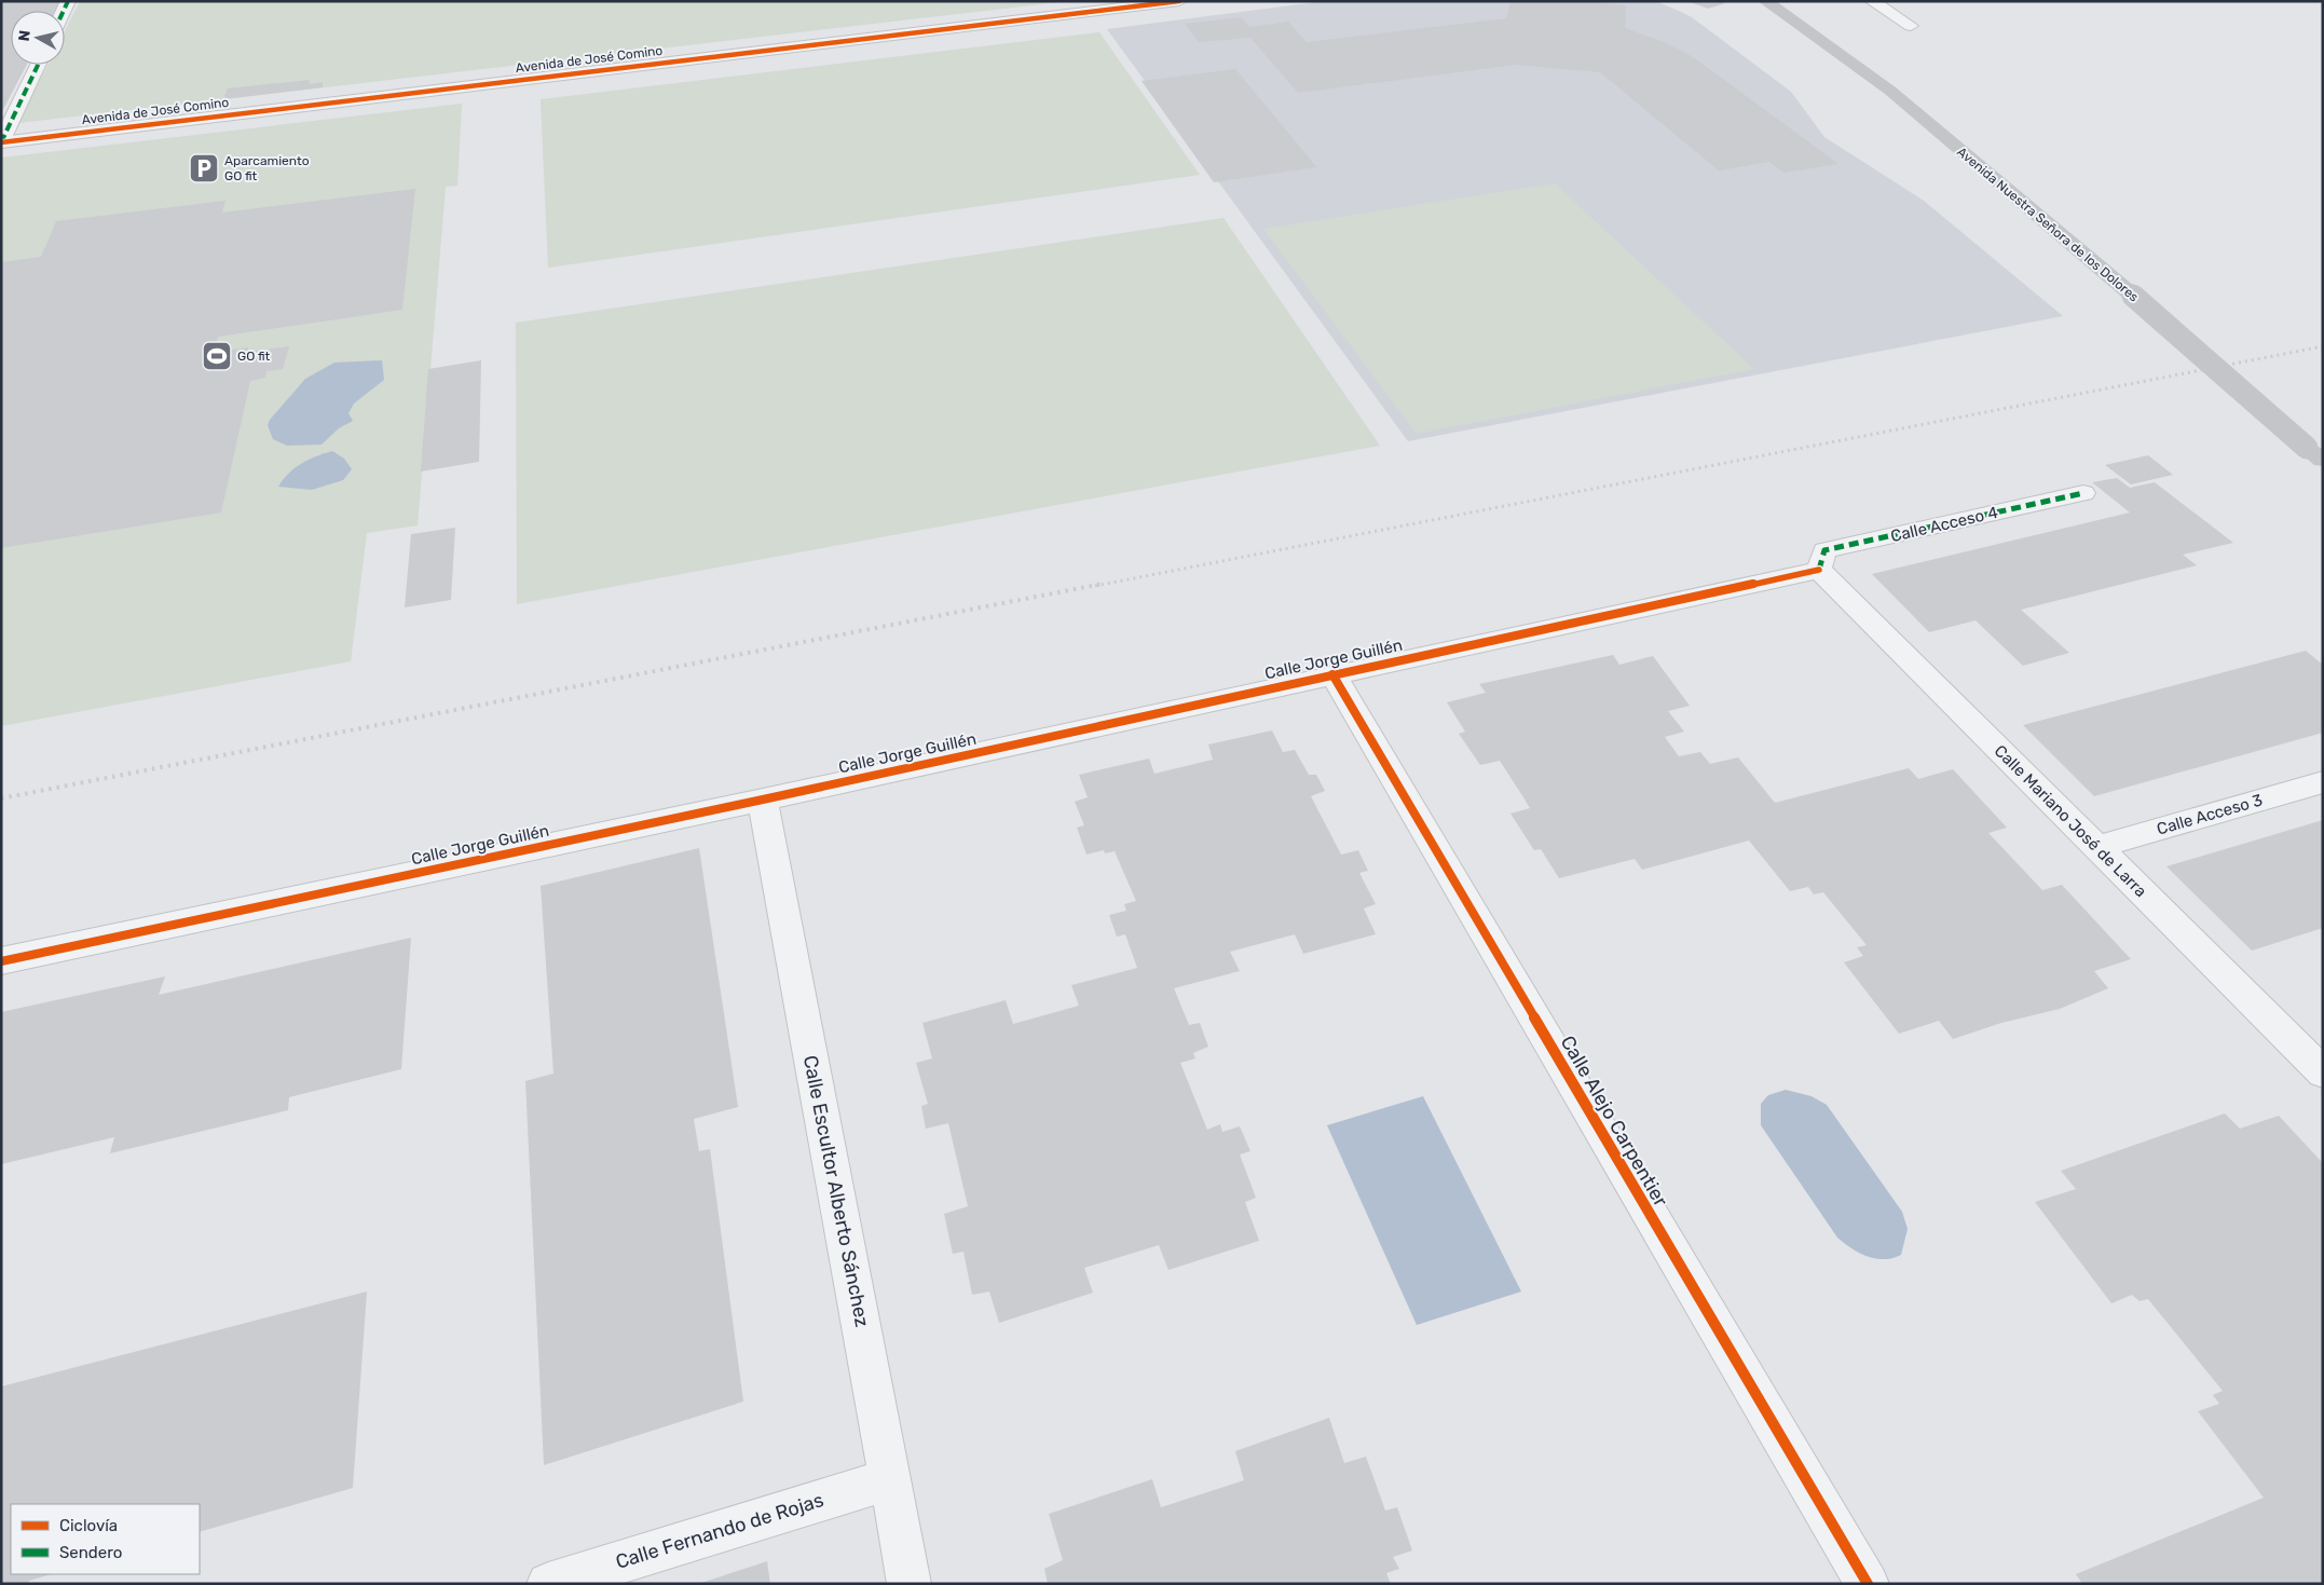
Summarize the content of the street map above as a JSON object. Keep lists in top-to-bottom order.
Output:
{
  "streets": {
    "main road": ["Avenida Nuestra Señora de los Dolores"],
    "street": [
      "Avenida de José Comino",
      "Calle Acceso 4",
      "Calle Jorge Guillén",
      "Calle Acceso 3",
      "Calle Mariano José de Larra",
      "Calle Alejo Carpentier",
      "Calle Escultor Alberto Sánchez",
      "Calle Fernando de Rojas"
    ]
  },
  "crossings": [
    ["Calle Acceso 4", "Calle Jorge Guillén"],
    ["Calle Acceso 4", "Calle Mariano José de Larra"],
    ["Calle Jorge Guillén", "Calle Mariano José de Larra"],
    ["Calle Jorge Guillén", "Calle Alejo Carpentier"],
    ["Calle Jorge Guillén", "Calle Escultor Alberto Sánchez"],
    ["Calle Acceso 3", "Calle Mariano José de Larra"],
    ["Calle Escultor Alberto Sánchez", "Calle Fernando de Rojas"]
  ],
  "places": {
    "parking": ["Aparcamiento GO fit"],
    "sports": ["GO fit"]
  },
  "legend": ["Ciclovía", "Sendero"],
  "north": "left"
}
